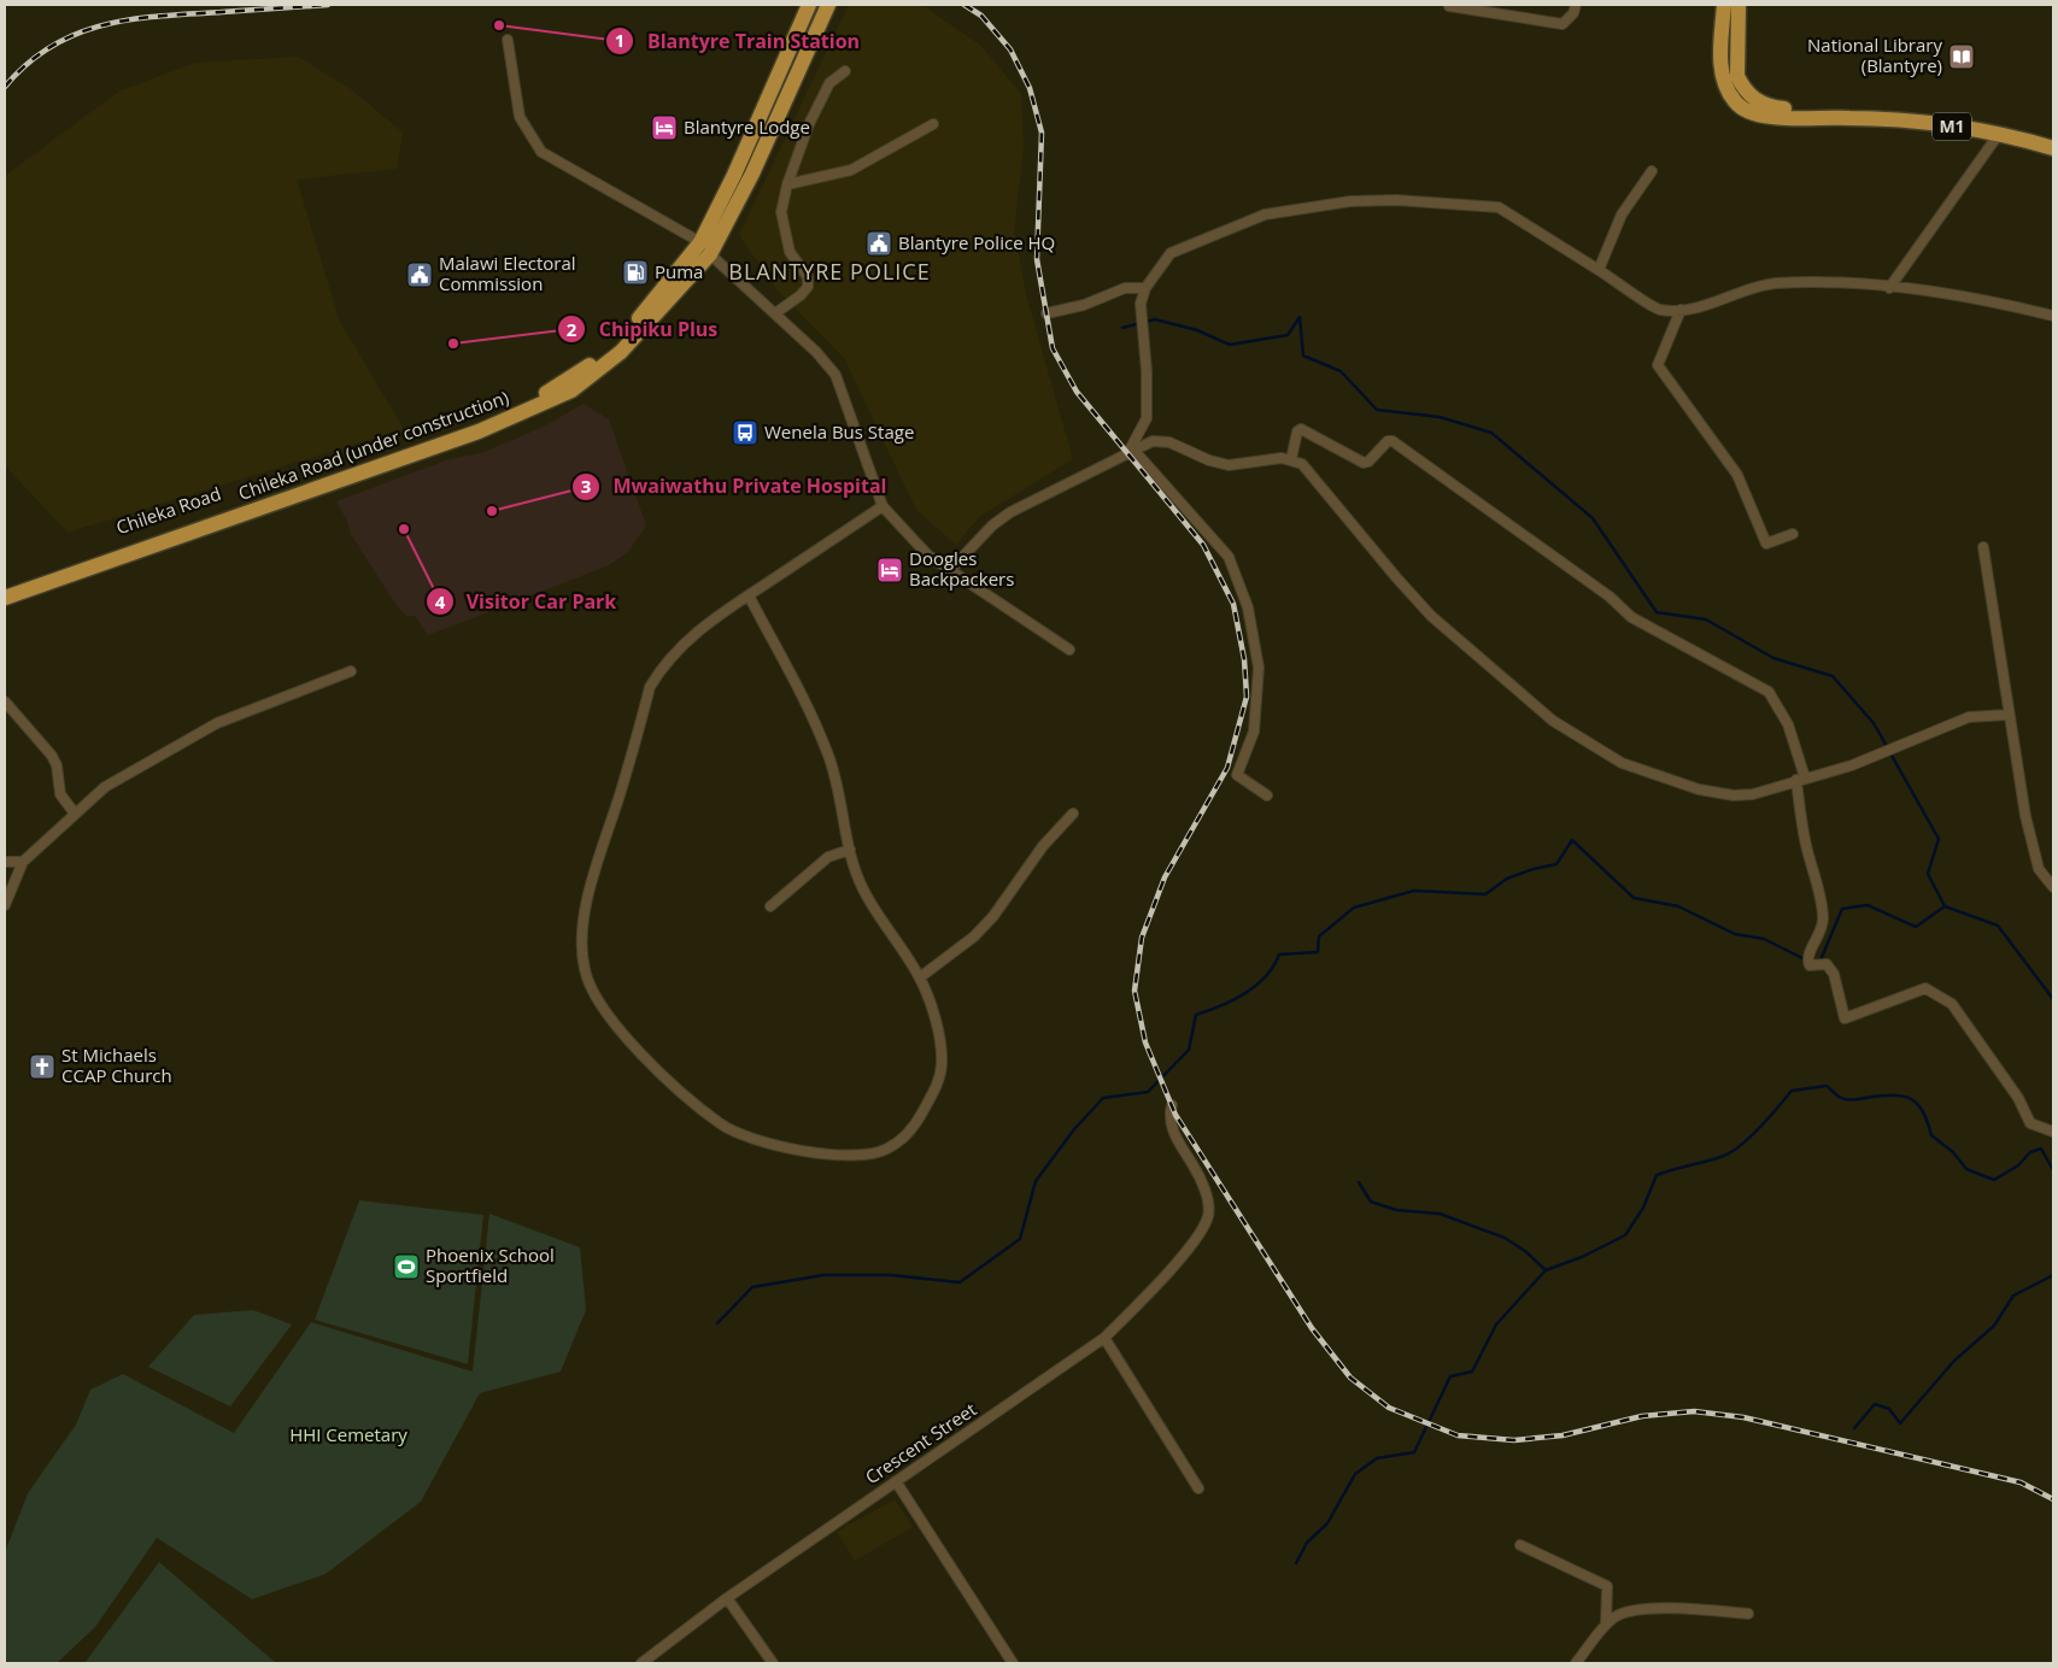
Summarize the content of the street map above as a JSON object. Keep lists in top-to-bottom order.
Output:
{
  "streets": {
    "highway": ["M1", "Chileka Road (under construction)", "Chileka Road"],
    "street": ["Crescent Street"]
  },
  "crossings": [
    ["Chileka Road (under construction)", "Chileka Road"]
  ],
  "districts": ["BLANTYRE POLICE"],
  "parks": ["HHI Cemetary"],
  "places": {
    "other": [
      "Blantyre Train Station",
      "Chipiku Plus",
      "Mwaiwathu Private Hospital",
      "Visitor Car Park"
    ],
    "library": ["National Library (Blantyre)"],
    "hotel": ["Blantyre Lodge", "Doogles Backpackers"],
    "public building": ["Blantyre Police HQ", "Malawi Electoral Commission"],
    "fuel station": ["Puma"],
    "bus stop": ["Wenela Bus Stage"],
    "church": ["St Michaels CCAP Church"],
    "sports": ["Phoenix School Sportfield"]
  }
}
